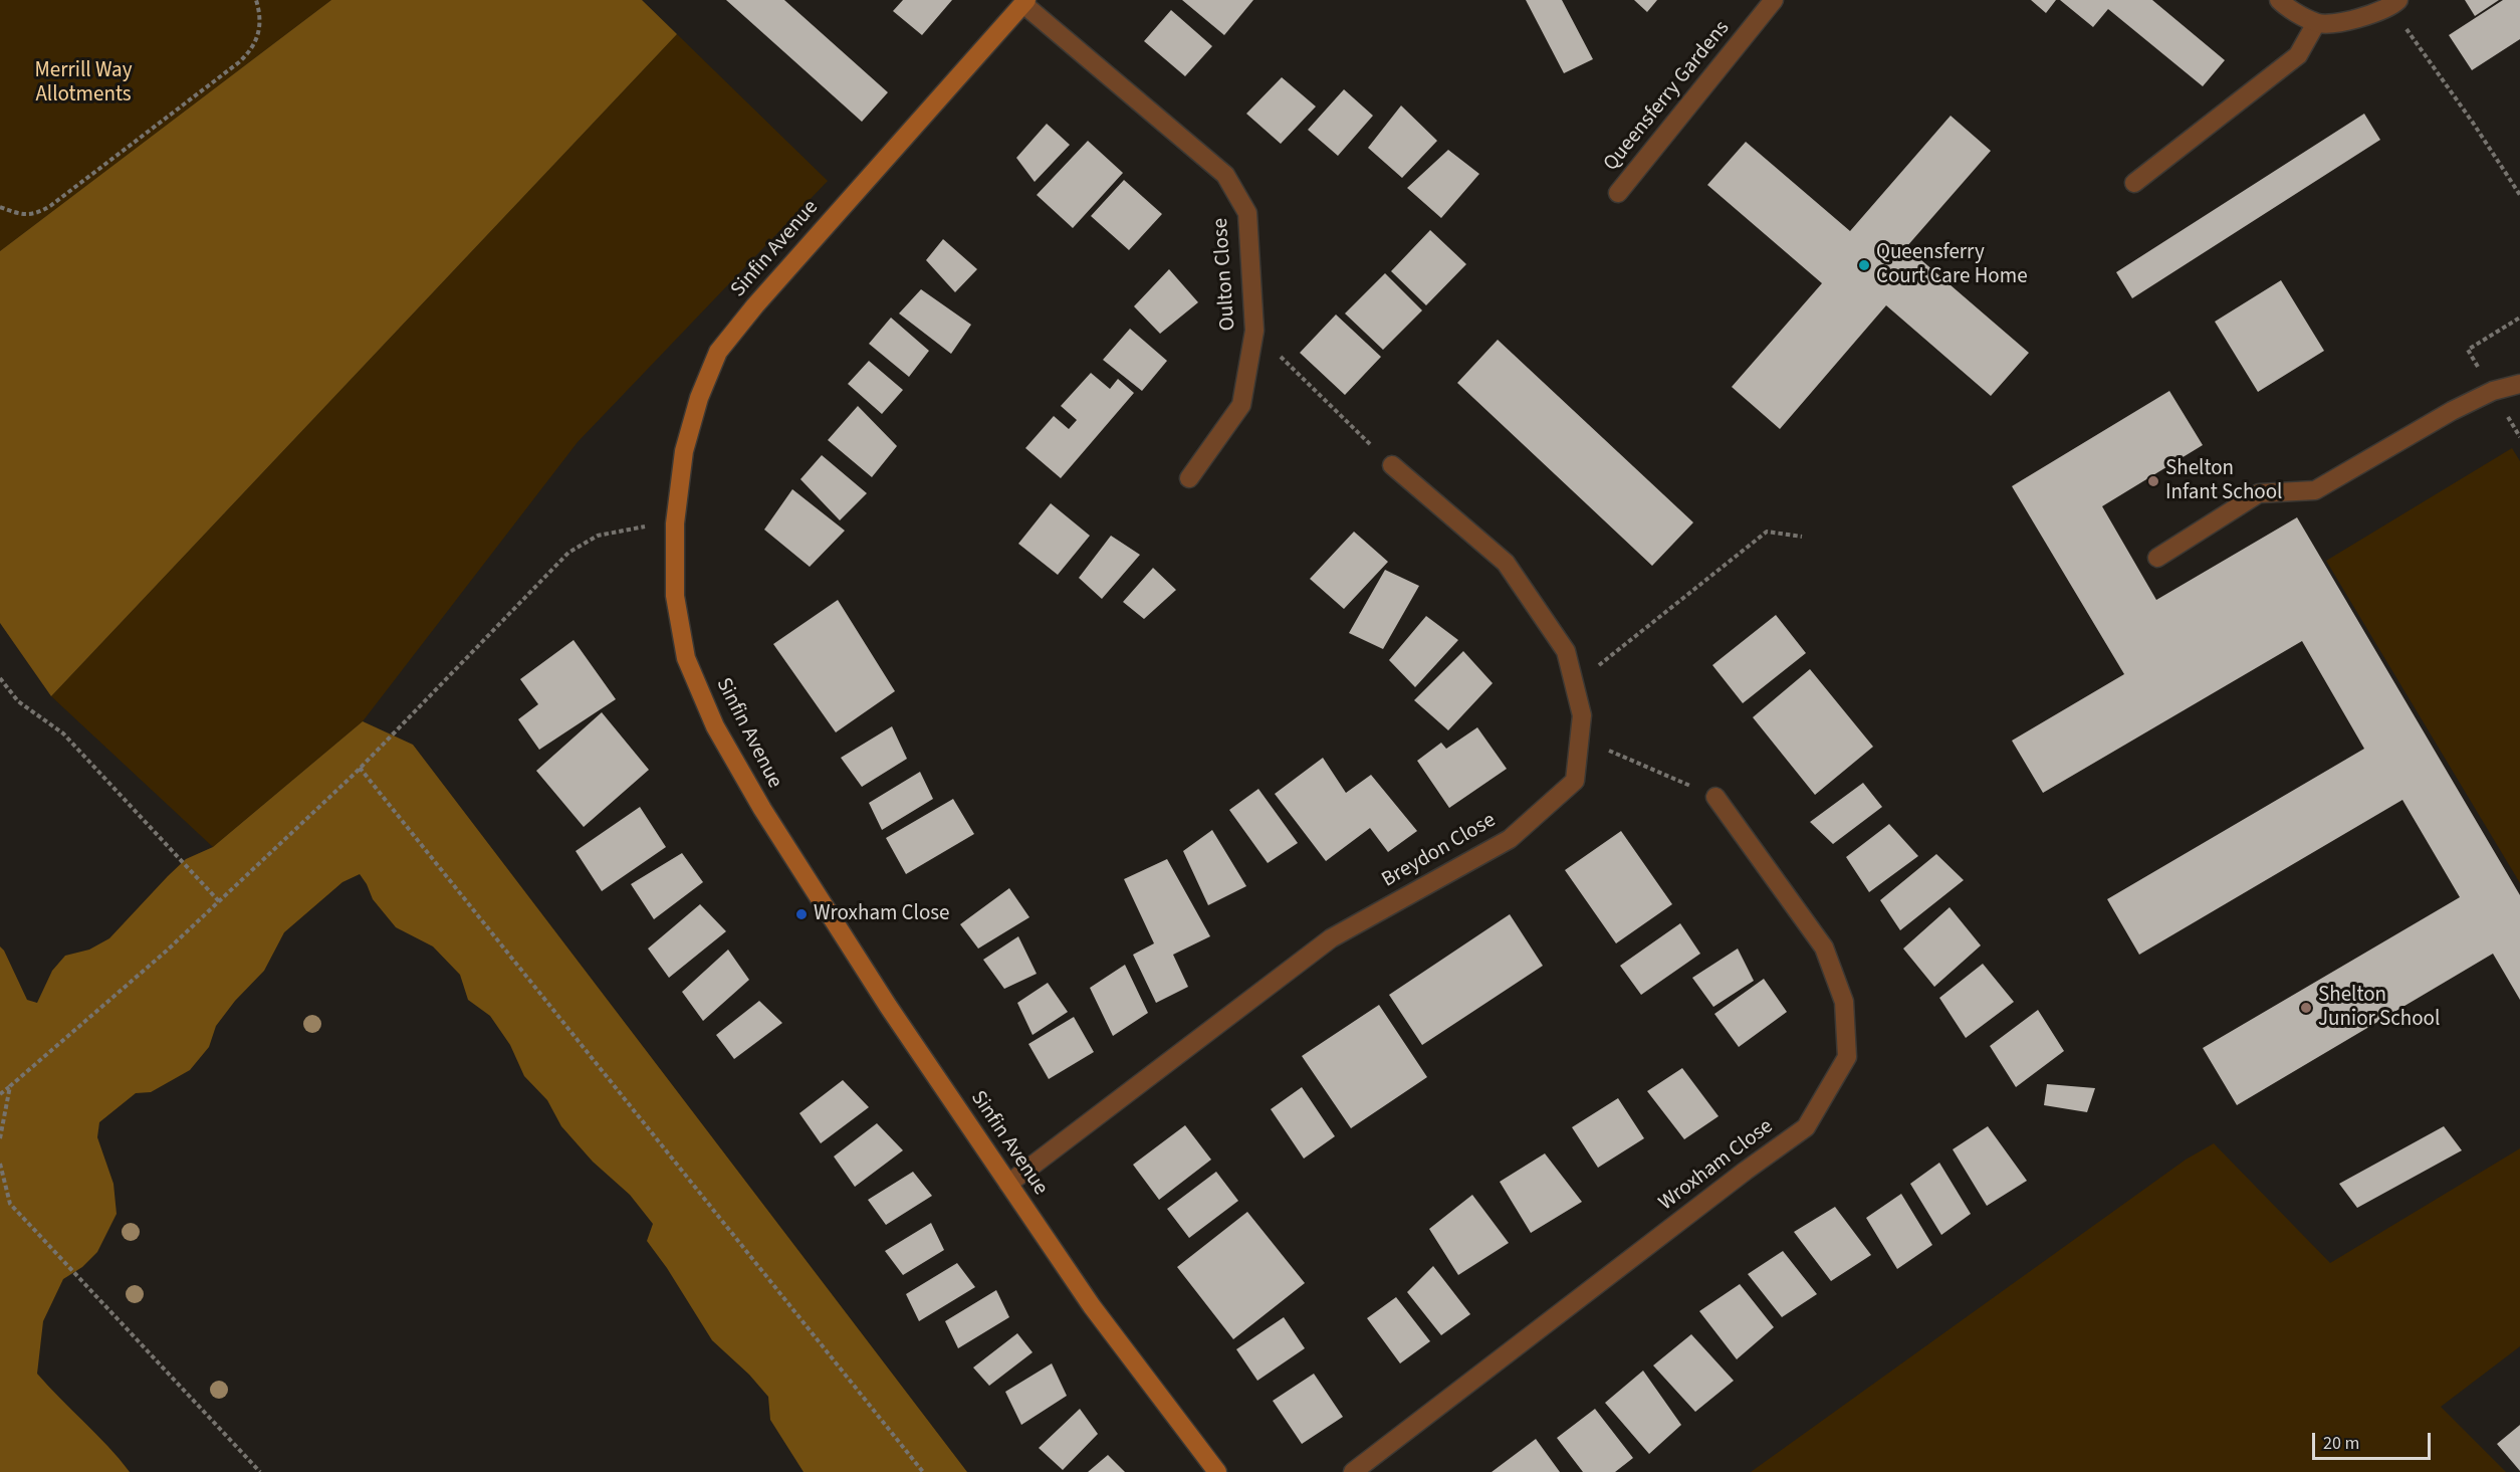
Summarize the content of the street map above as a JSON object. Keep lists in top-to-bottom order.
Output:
{
  "streets": {
    "street": [
      "Queensferry Gardens",
      "Sinfin Avenue",
      "Oulton Close",
      "Breydon Close",
      "Wroxham Close"
    ]
  },
  "crossings": [
    ["Sinfin Avenue", "Oulton Close"],
    ["Sinfin Avenue", "Breydon Close"]
  ],
  "parks": ["Merrill Way Allotments"],
  "places": [
    "Queensferry Court Care Home",
    "Shelton Infant School",
    "Wroxham Close",
    "Shelton Junior School"
  ],
  "scale_bar": "20 m"
}
